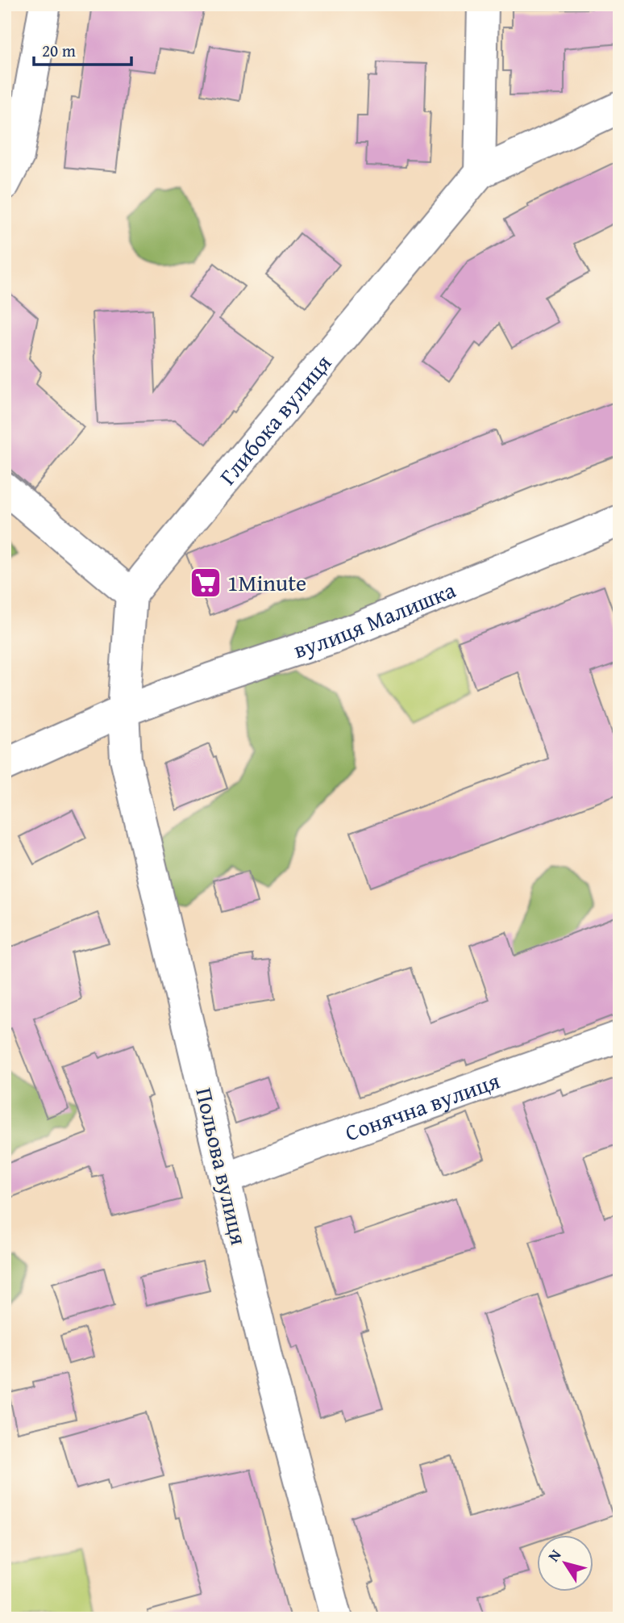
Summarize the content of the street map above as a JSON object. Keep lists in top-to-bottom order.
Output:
{
  "streets": {
    "street": [
      "Глибока вулиця",
      "вулиця Малишка",
      "Сонячна вулиця",
      "Польова вулиця"
    ]
  },
  "crossings": [
    ["вулиця Малишка", "Польова вулиця"],
    ["Сонячна вулиця", "Польова вулиця"]
  ],
  "places": {
    "supermarket": ["1Minute"]
  },
  "scale_bar": "20 m",
  "north": "top left"
}
